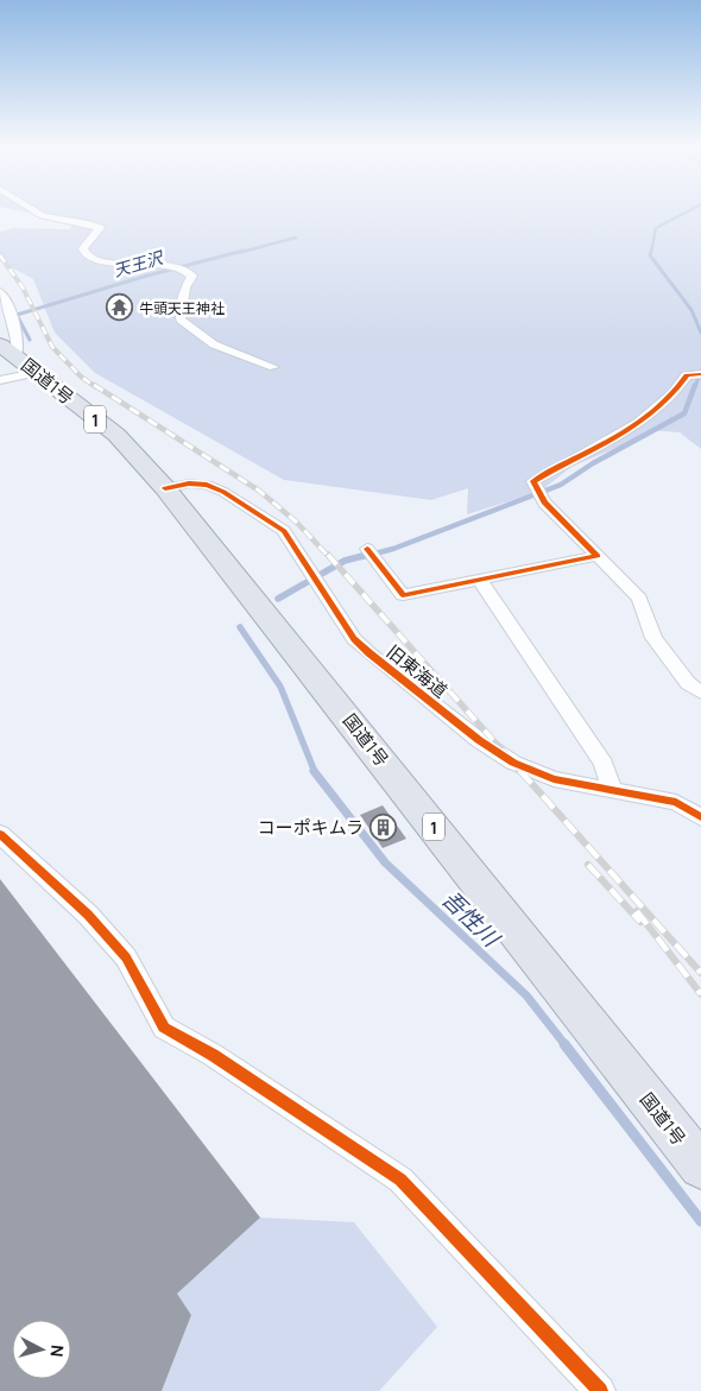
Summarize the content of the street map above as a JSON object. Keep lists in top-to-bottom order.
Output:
{
  "streets": {
    "highway": ["国道1号", "1"],
    "street": ["旧東海道"]
  },
  "crossings": [
    ["国道1号", "旧東海道"]
  ],
  "water": ["天王沢", "吾性川"],
  "places": {
    "temple": ["牛頭天王神社"],
    "building": ["コーポキムラ"]
  },
  "north": "right"
}
